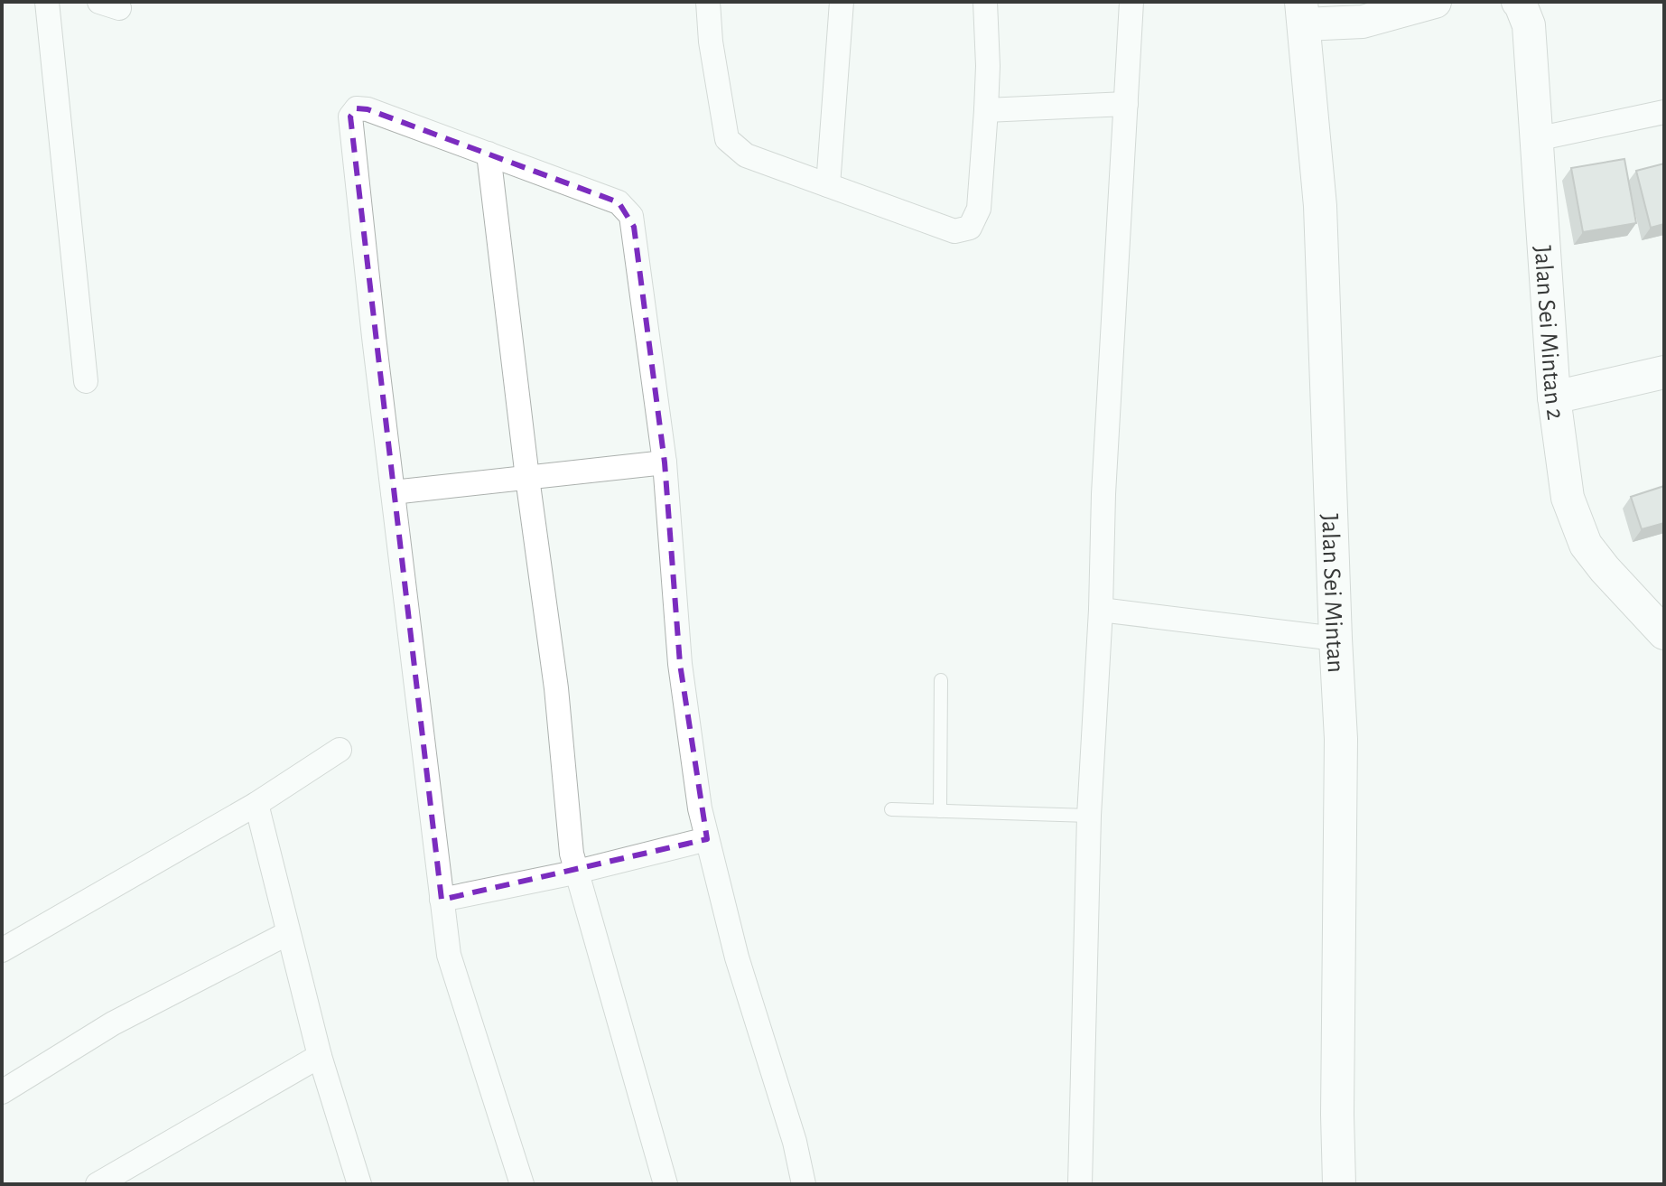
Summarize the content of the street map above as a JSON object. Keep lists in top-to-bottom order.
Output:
{
  "streets": {
    "street": ["Jalan Sei Mintan 2", "Jalan Sei Mintan"]
  }
}
